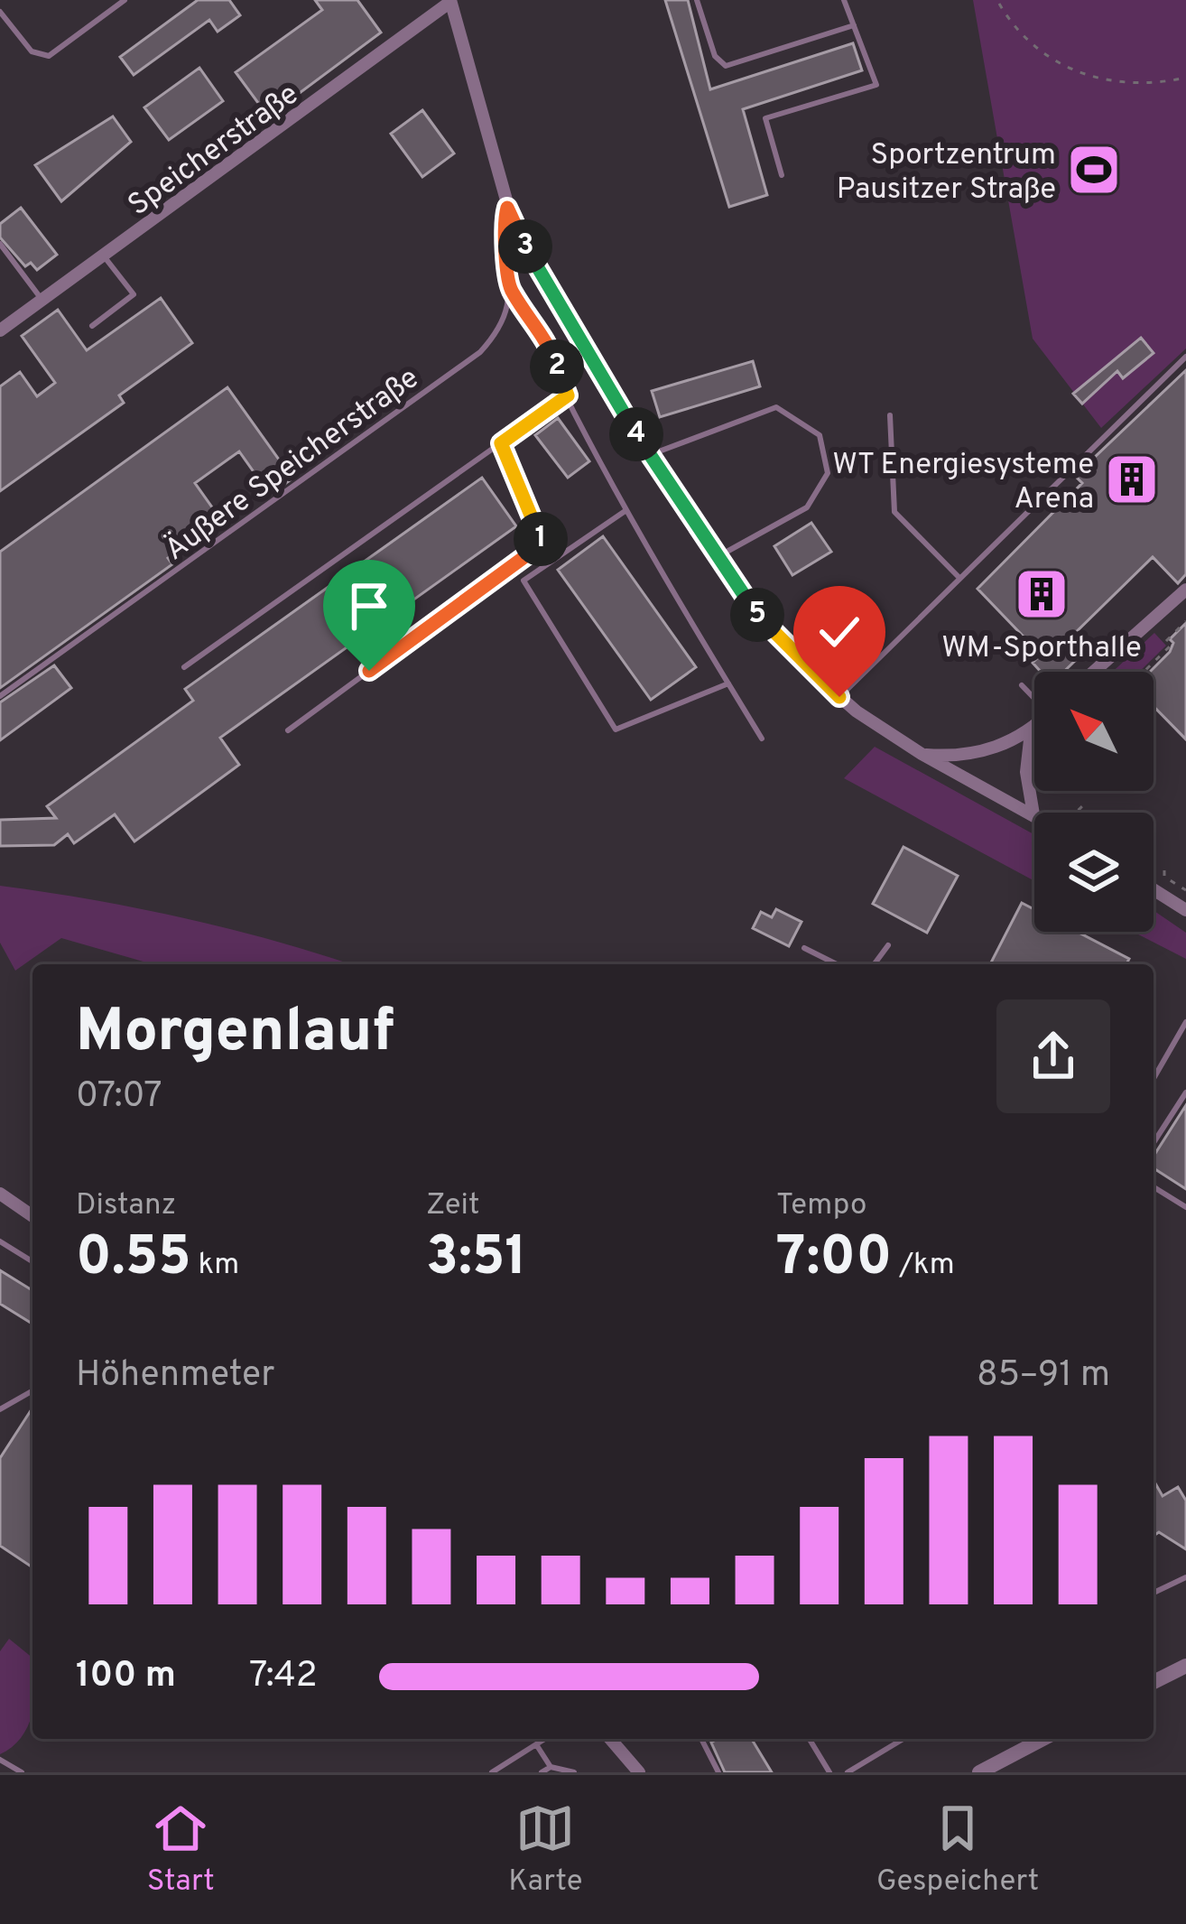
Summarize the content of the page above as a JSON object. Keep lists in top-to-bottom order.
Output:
{
  "streets": {
    "street": ["Speicherstraße"],
    "lane": ["Äußere Speicherstraße"]
  },
  "places": {
    "sports": ["Sportzentrum Pausitzer Straße"],
    "building": ["WT Energiesysteme Arena", "WM-Sporthalle"]
  },
  "north": "top left",
  "page": {
    "pins": [
      "3",
      "2",
      "4",
      "1",
      "5"
    ],
    "heading": ["Morgenlauf", "07:07"],
    "stats": [
      ["Distanz", "0.55 km"],
      ["Zeit", "3:51"],
      ["Tempo", "7:00 /km"]
    ],
    "chart": ["Höhenmeter", "85–91 m"],
    "list": [
      {
        "name": "100 m",
        "note": "7:42"
      }
    ],
    "tabs": ["Start", "Karte", "Gespeichert"]
  }
}
